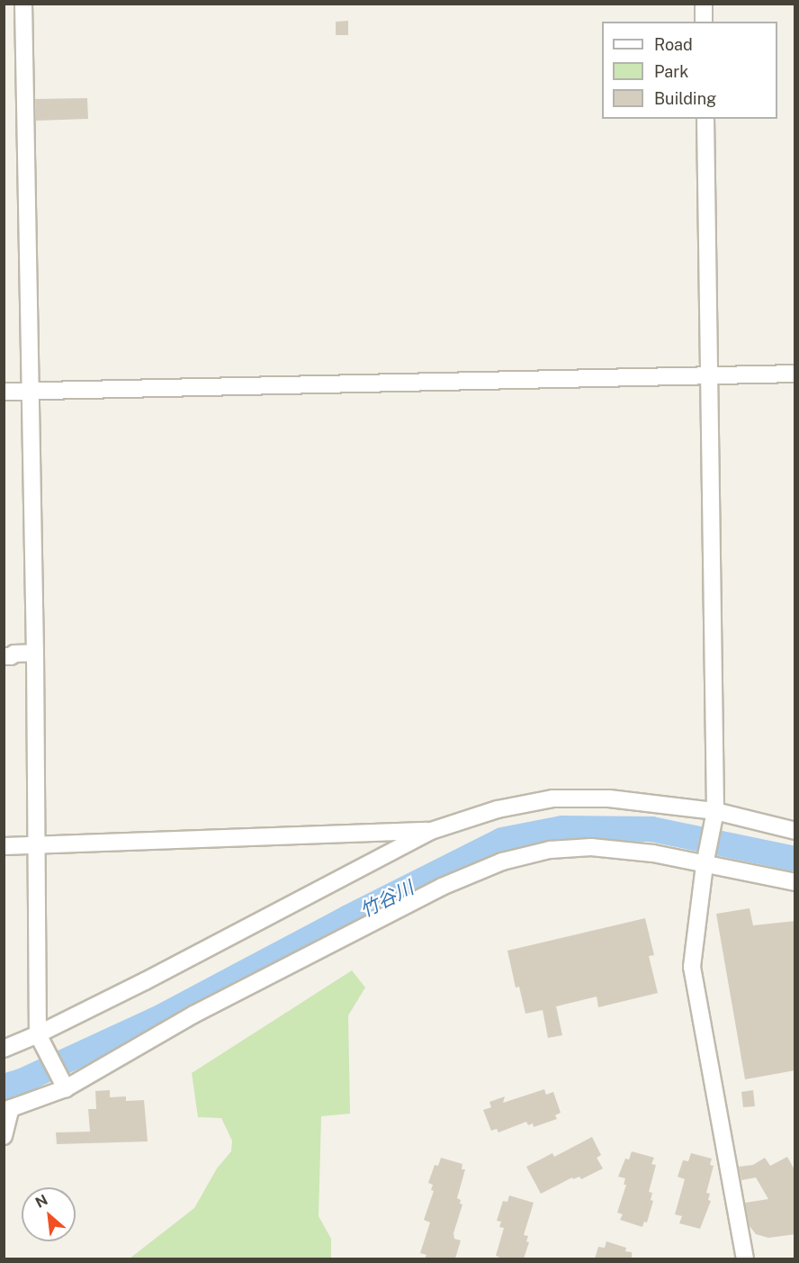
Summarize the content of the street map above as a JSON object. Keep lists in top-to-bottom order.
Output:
{
  "water": ["竹谷川"],
  "legend": ["Road", "Park", "Building"],
  "north": "top left"
}
